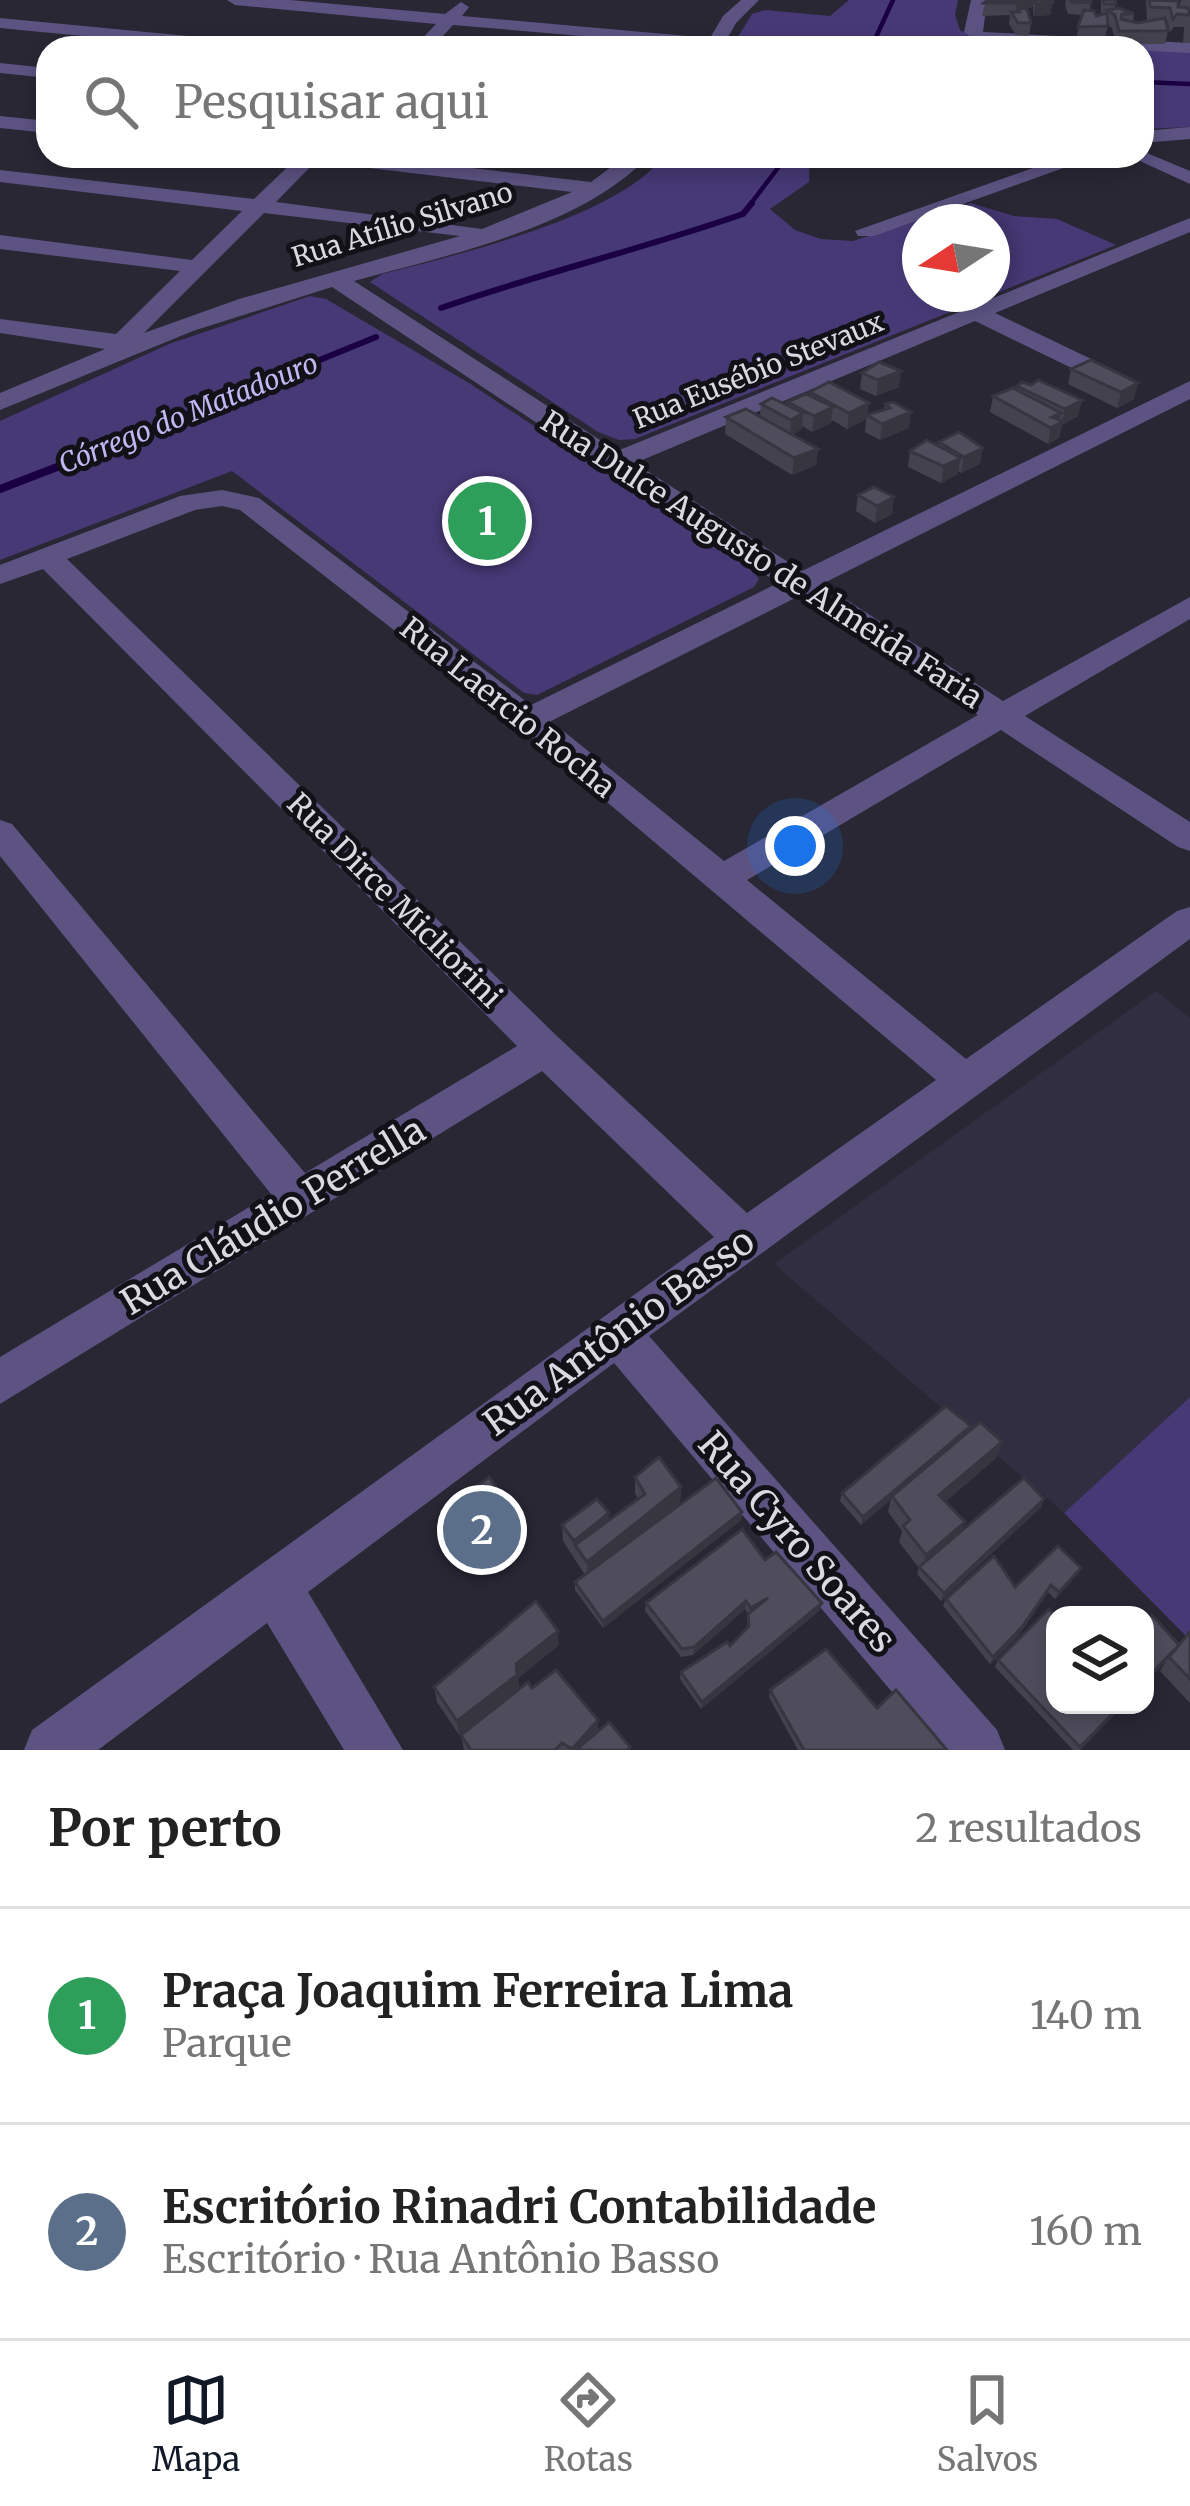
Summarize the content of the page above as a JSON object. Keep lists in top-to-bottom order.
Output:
{
  "streets": {
    "street": [
      "Rua Atílio Silvano",
      "Rua Eusébio Stevaux",
      "Rua Dulce Augusto de Almeida Faria",
      "Rua Laercio Rocha",
      "Rua Dirce Micliorini",
      "Rua Cláudio Perrella",
      "Rua Antônio Basso",
      "Rua Cyro Soares"
    ]
  },
  "crossings": [
    ["Rua Atílio Silvano", "Rua Dulce Augusto de Almeida Faria"],
    ["Rua Eusébio Stevaux", "Rua Dulce Augusto de Almeida Faria"],
    ["Rua Laercio Rocha", "Rua Dirce Micliorini"],
    ["Rua Laercio Rocha", "Rua Antônio Basso"],
    ["Rua Dirce Micliorini", "Rua Cláudio Perrella"],
    ["Rua Dirce Micliorini", "Rua Antônio Basso"],
    ["Rua Antônio Basso", "Rua Cyro Soares"]
  ],
  "water": ["Córrego do Matadouro"],
  "north": "left",
  "page": {
    "search": "Pesquisar aqui",
    "pins": ["1", "2"],
    "heading": ["Por perto", "2 resultados"],
    "list": [
      {
        "mark": "1",
        "name": "Praça Joaquim Ferreira Lima",
        "note": "Parque",
        "value": "140 m"
      },
      {
        "mark": "2",
        "name": "Escritório Rinadri Contabilidade",
        "note": "Escritório · Rua Antônio Basso",
        "value": "160 m"
      }
    ],
    "nav": ["Mapa", "Rotas", "Salvos"]
  }
}
